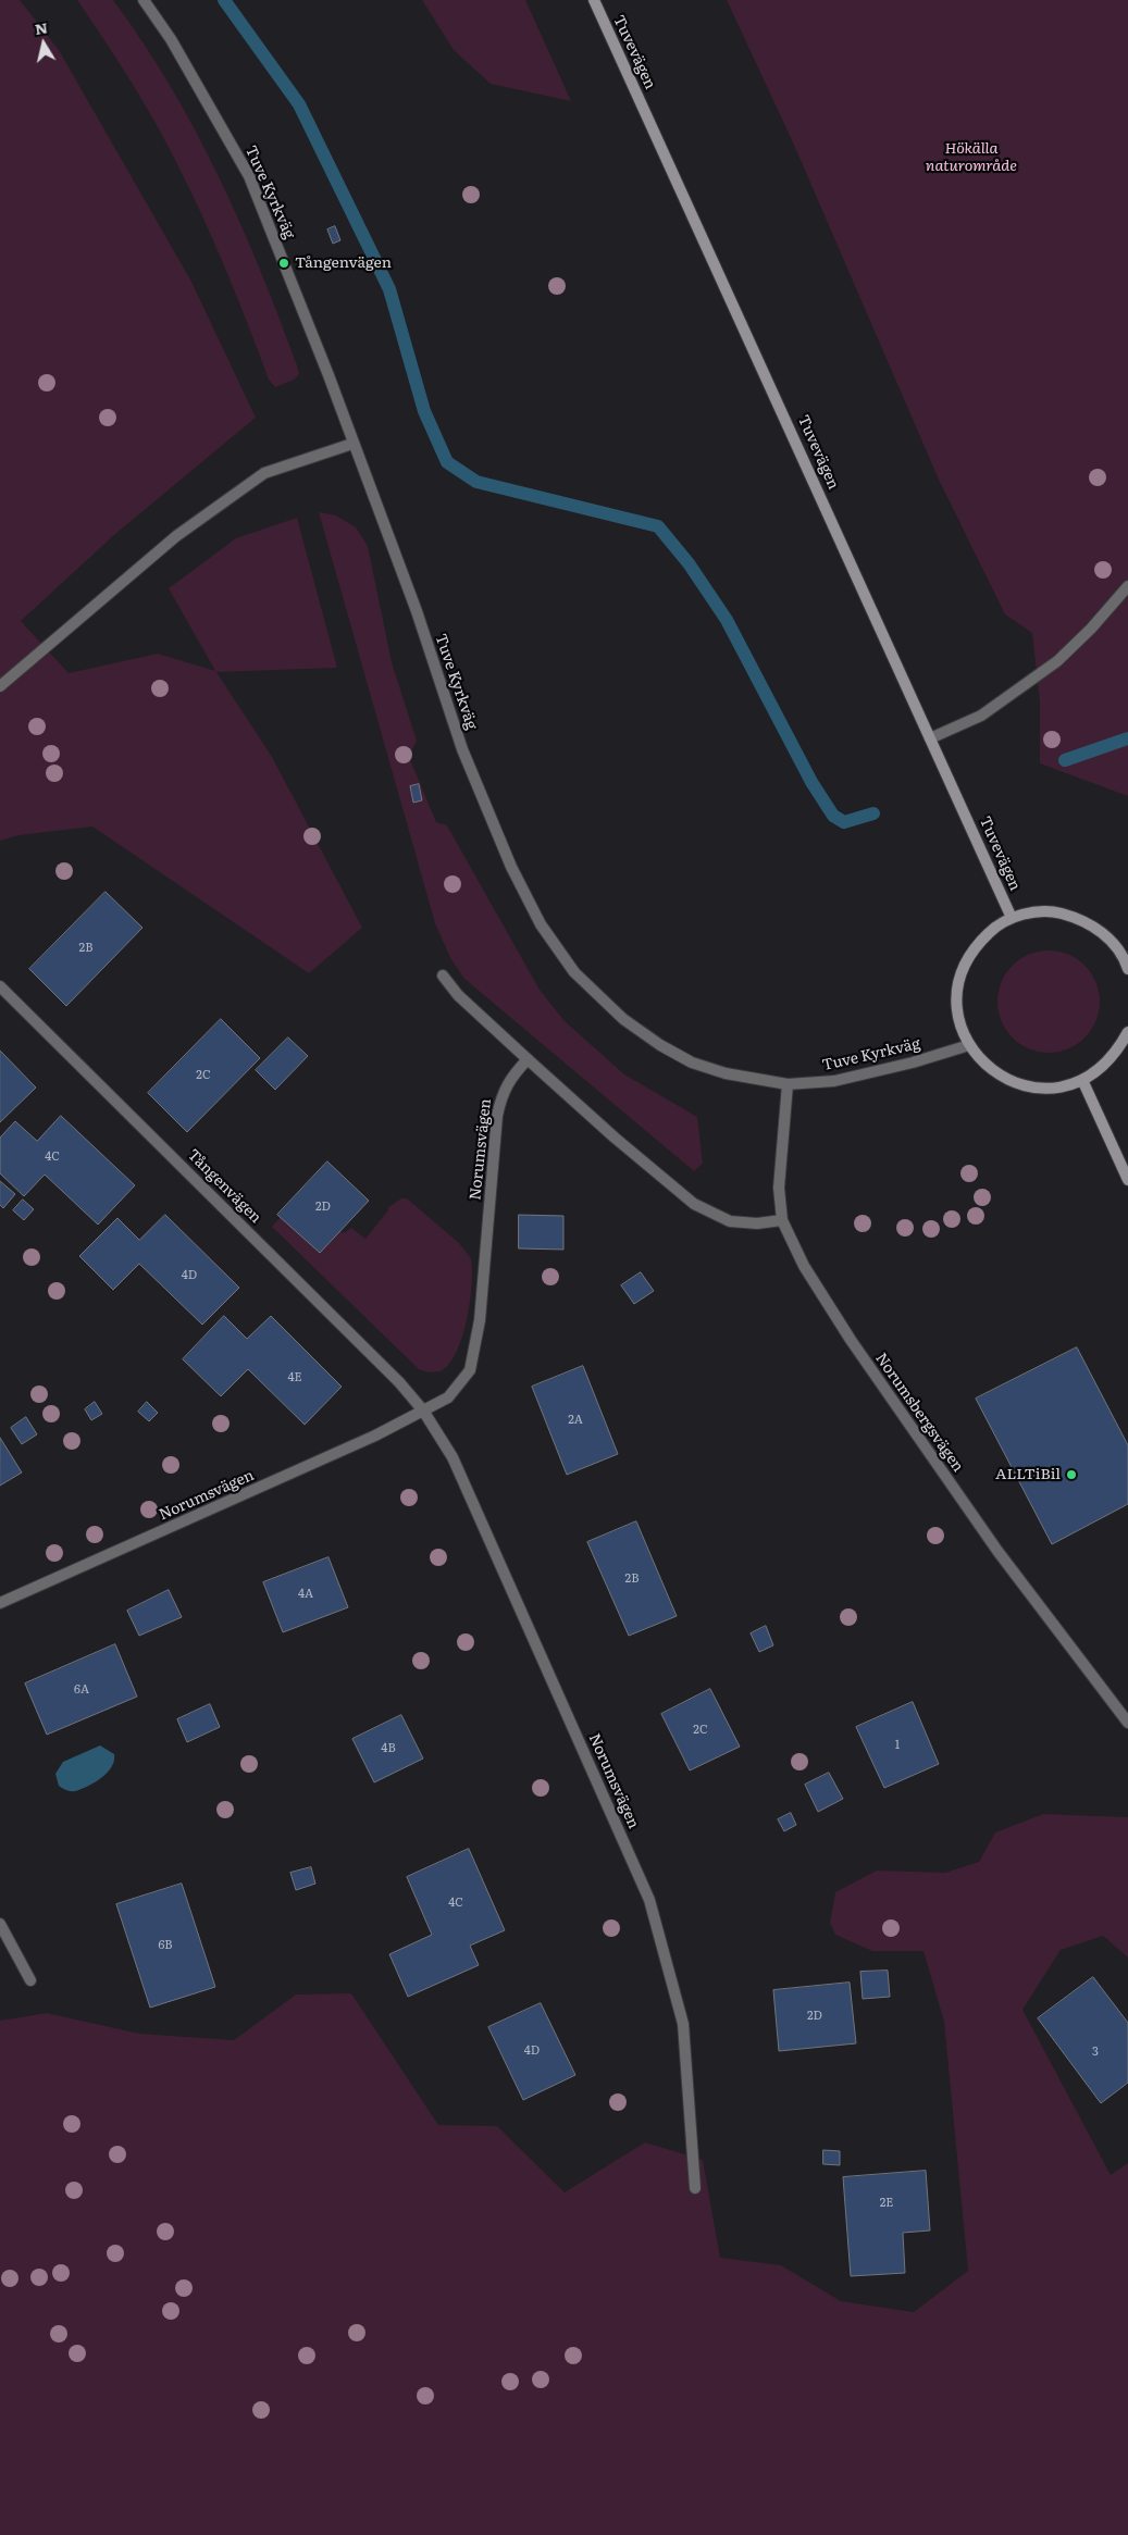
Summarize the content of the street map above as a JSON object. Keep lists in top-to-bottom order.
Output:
{
  "streets": {
    "main road": ["Tuvevägen"],
    "street": [
      "Tuve Kyrkväg",
      "Norumsvägen",
      "Tångenvägen",
      "Norumsbergsvägen"
    ]
  },
  "crossings": [
    ["Tuve Kyrkväg", "Norumsbergsvägen"],
    ["Norumsvägen", "Tångenvägen"]
  ],
  "parks": ["Hökälla naturområde"],
  "places": ["Tångenvägen", "ALLTiBil"],
  "house_numbers": [
    "2B",
    "2C",
    "4C",
    "2D",
    "4D",
    "4E",
    "2A",
    "2B",
    "4A",
    "6A",
    "2C",
    "1",
    "4B",
    "4C",
    "6B",
    "2D",
    "4D",
    "3",
    "2E"
  ],
  "north": "top"
}
